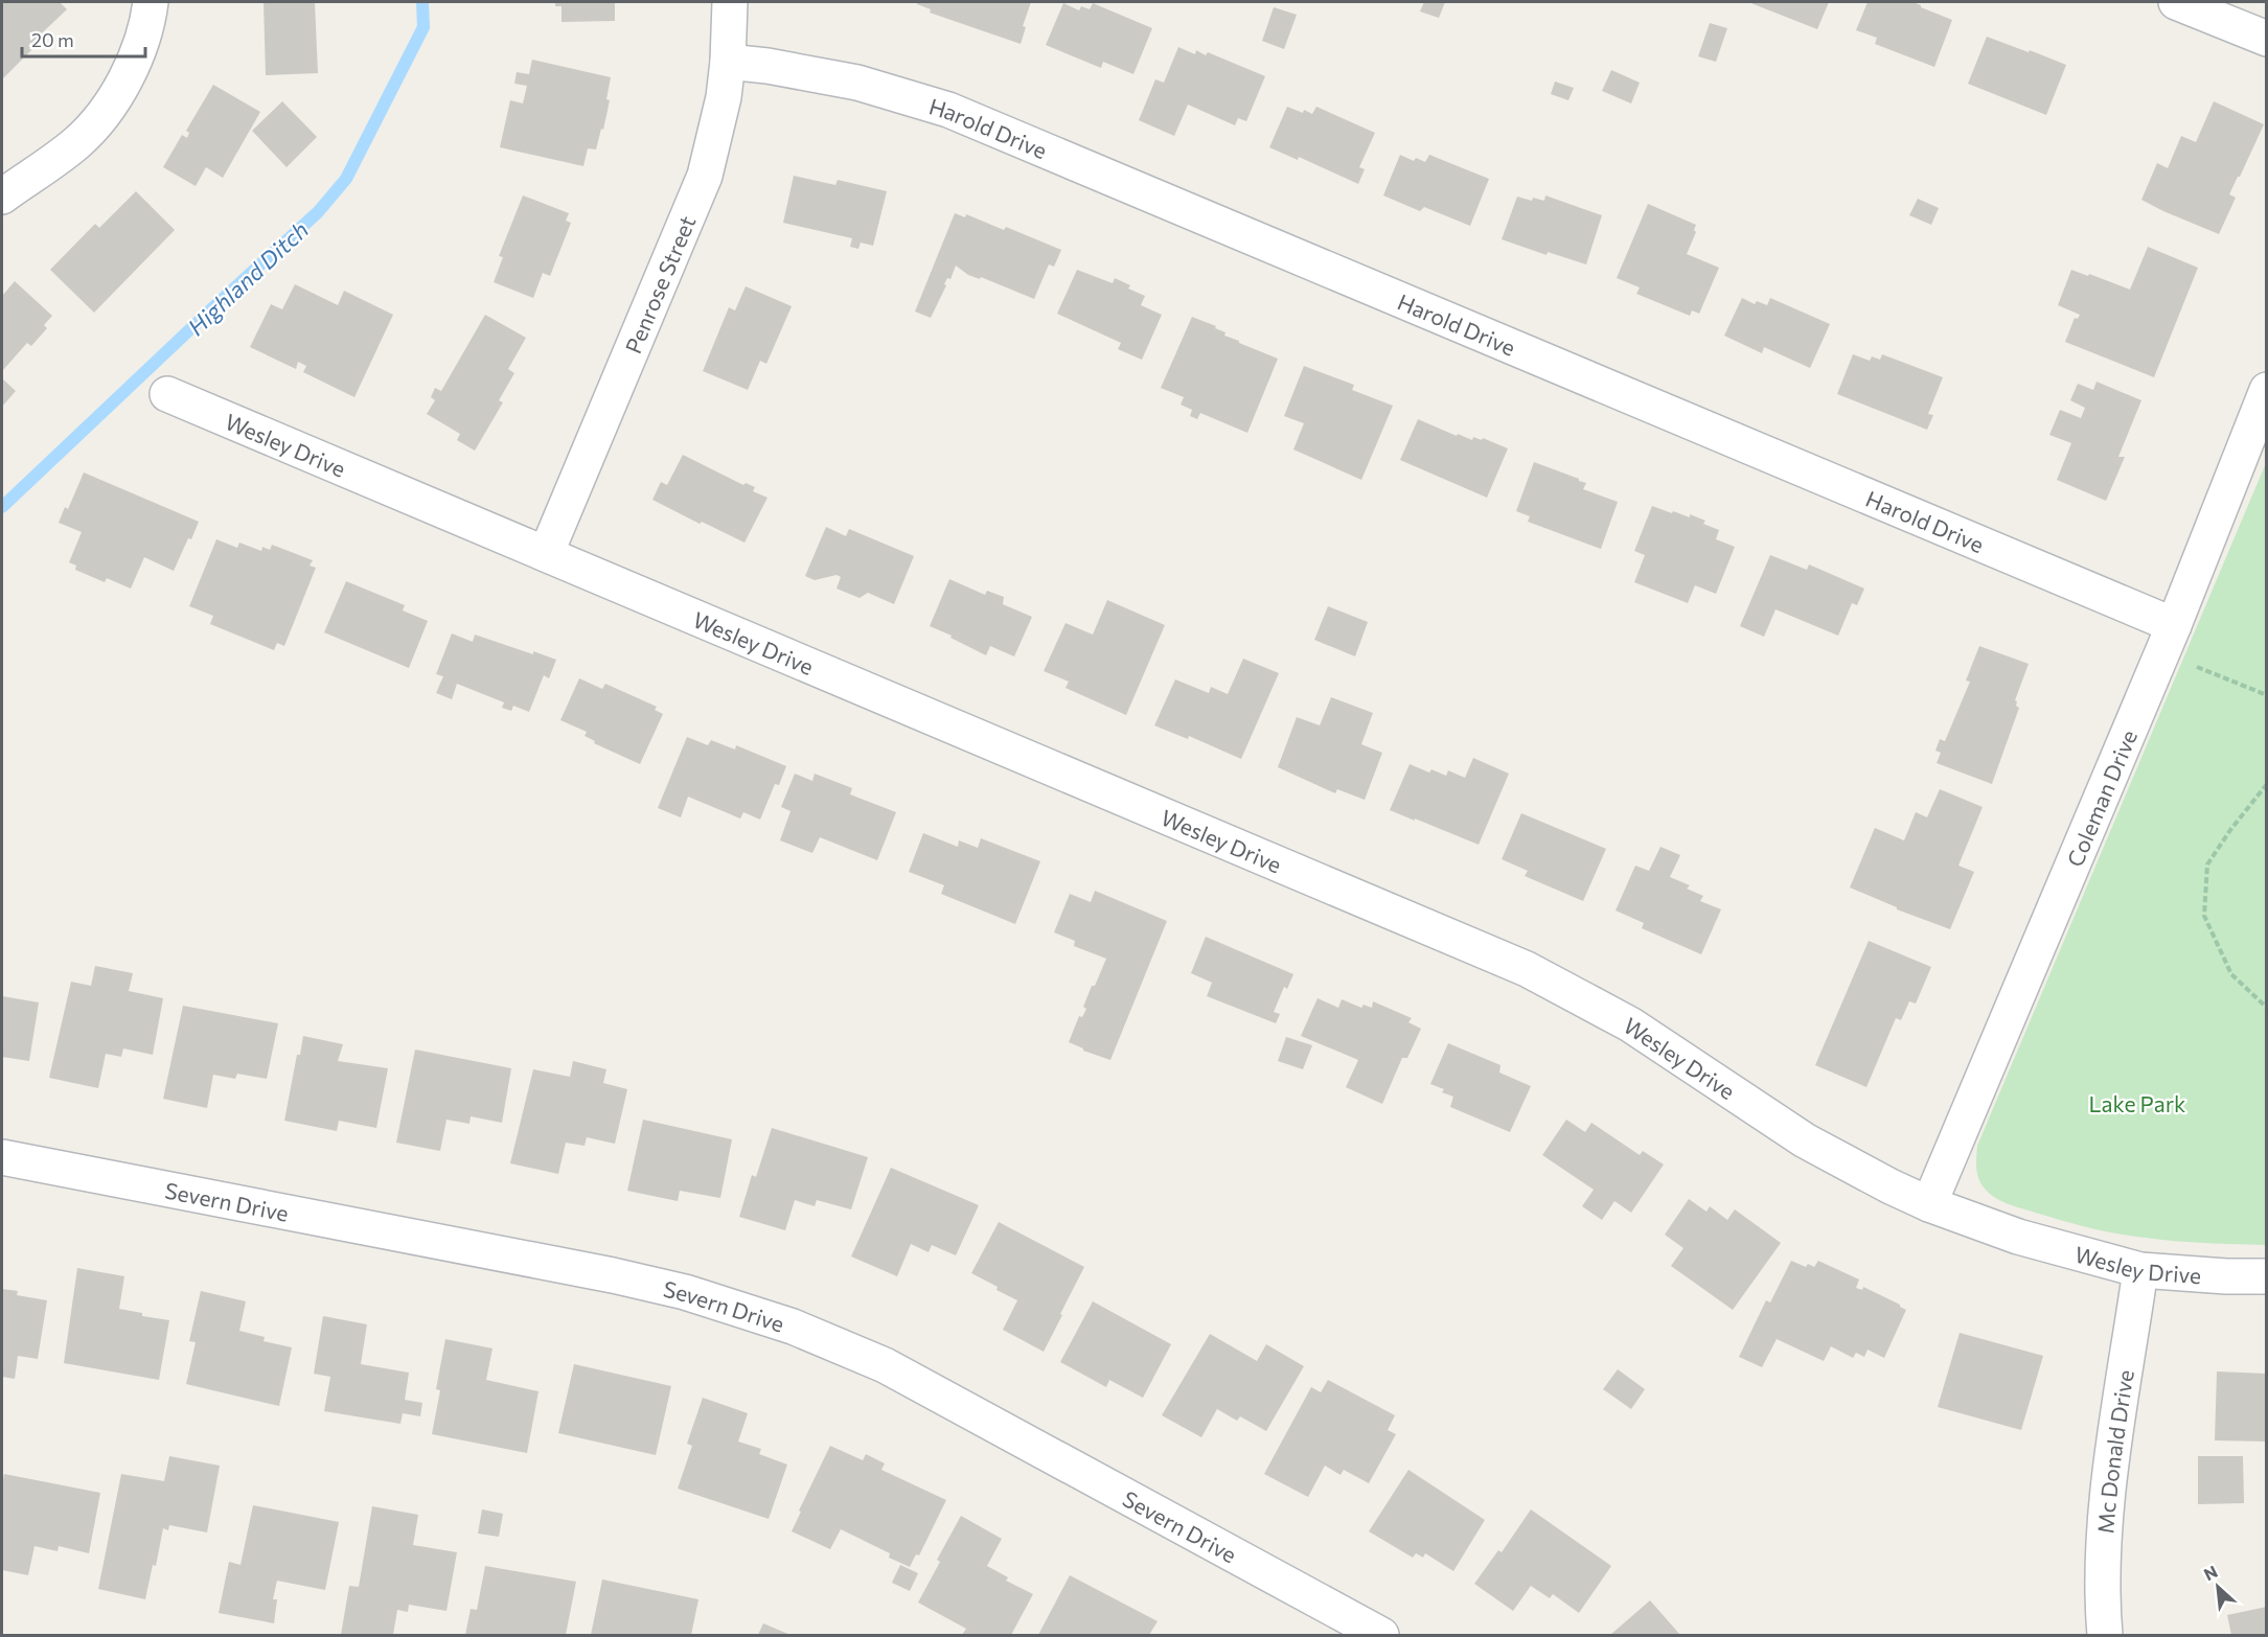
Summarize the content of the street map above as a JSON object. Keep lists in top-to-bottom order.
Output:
{
  "streets": {
    "street": [
      "Harold Drive",
      "Penrose Street",
      "Wesley Drive",
      "Coleman Drive",
      "Severn Drive",
      "Mc Donald Drive"
    ]
  },
  "crossings": [
    ["Harold Drive", "Penrose Street"],
    ["Harold Drive", "Coleman Drive"],
    ["Penrose Street", "Wesley Drive"],
    ["Wesley Drive", "Coleman Drive"],
    ["Wesley Drive", "Mc Donald Drive"]
  ],
  "water": ["Highland Ditch"],
  "parks": ["Lake Park"],
  "scale_bar": "20 m",
  "north": "top left"
}
